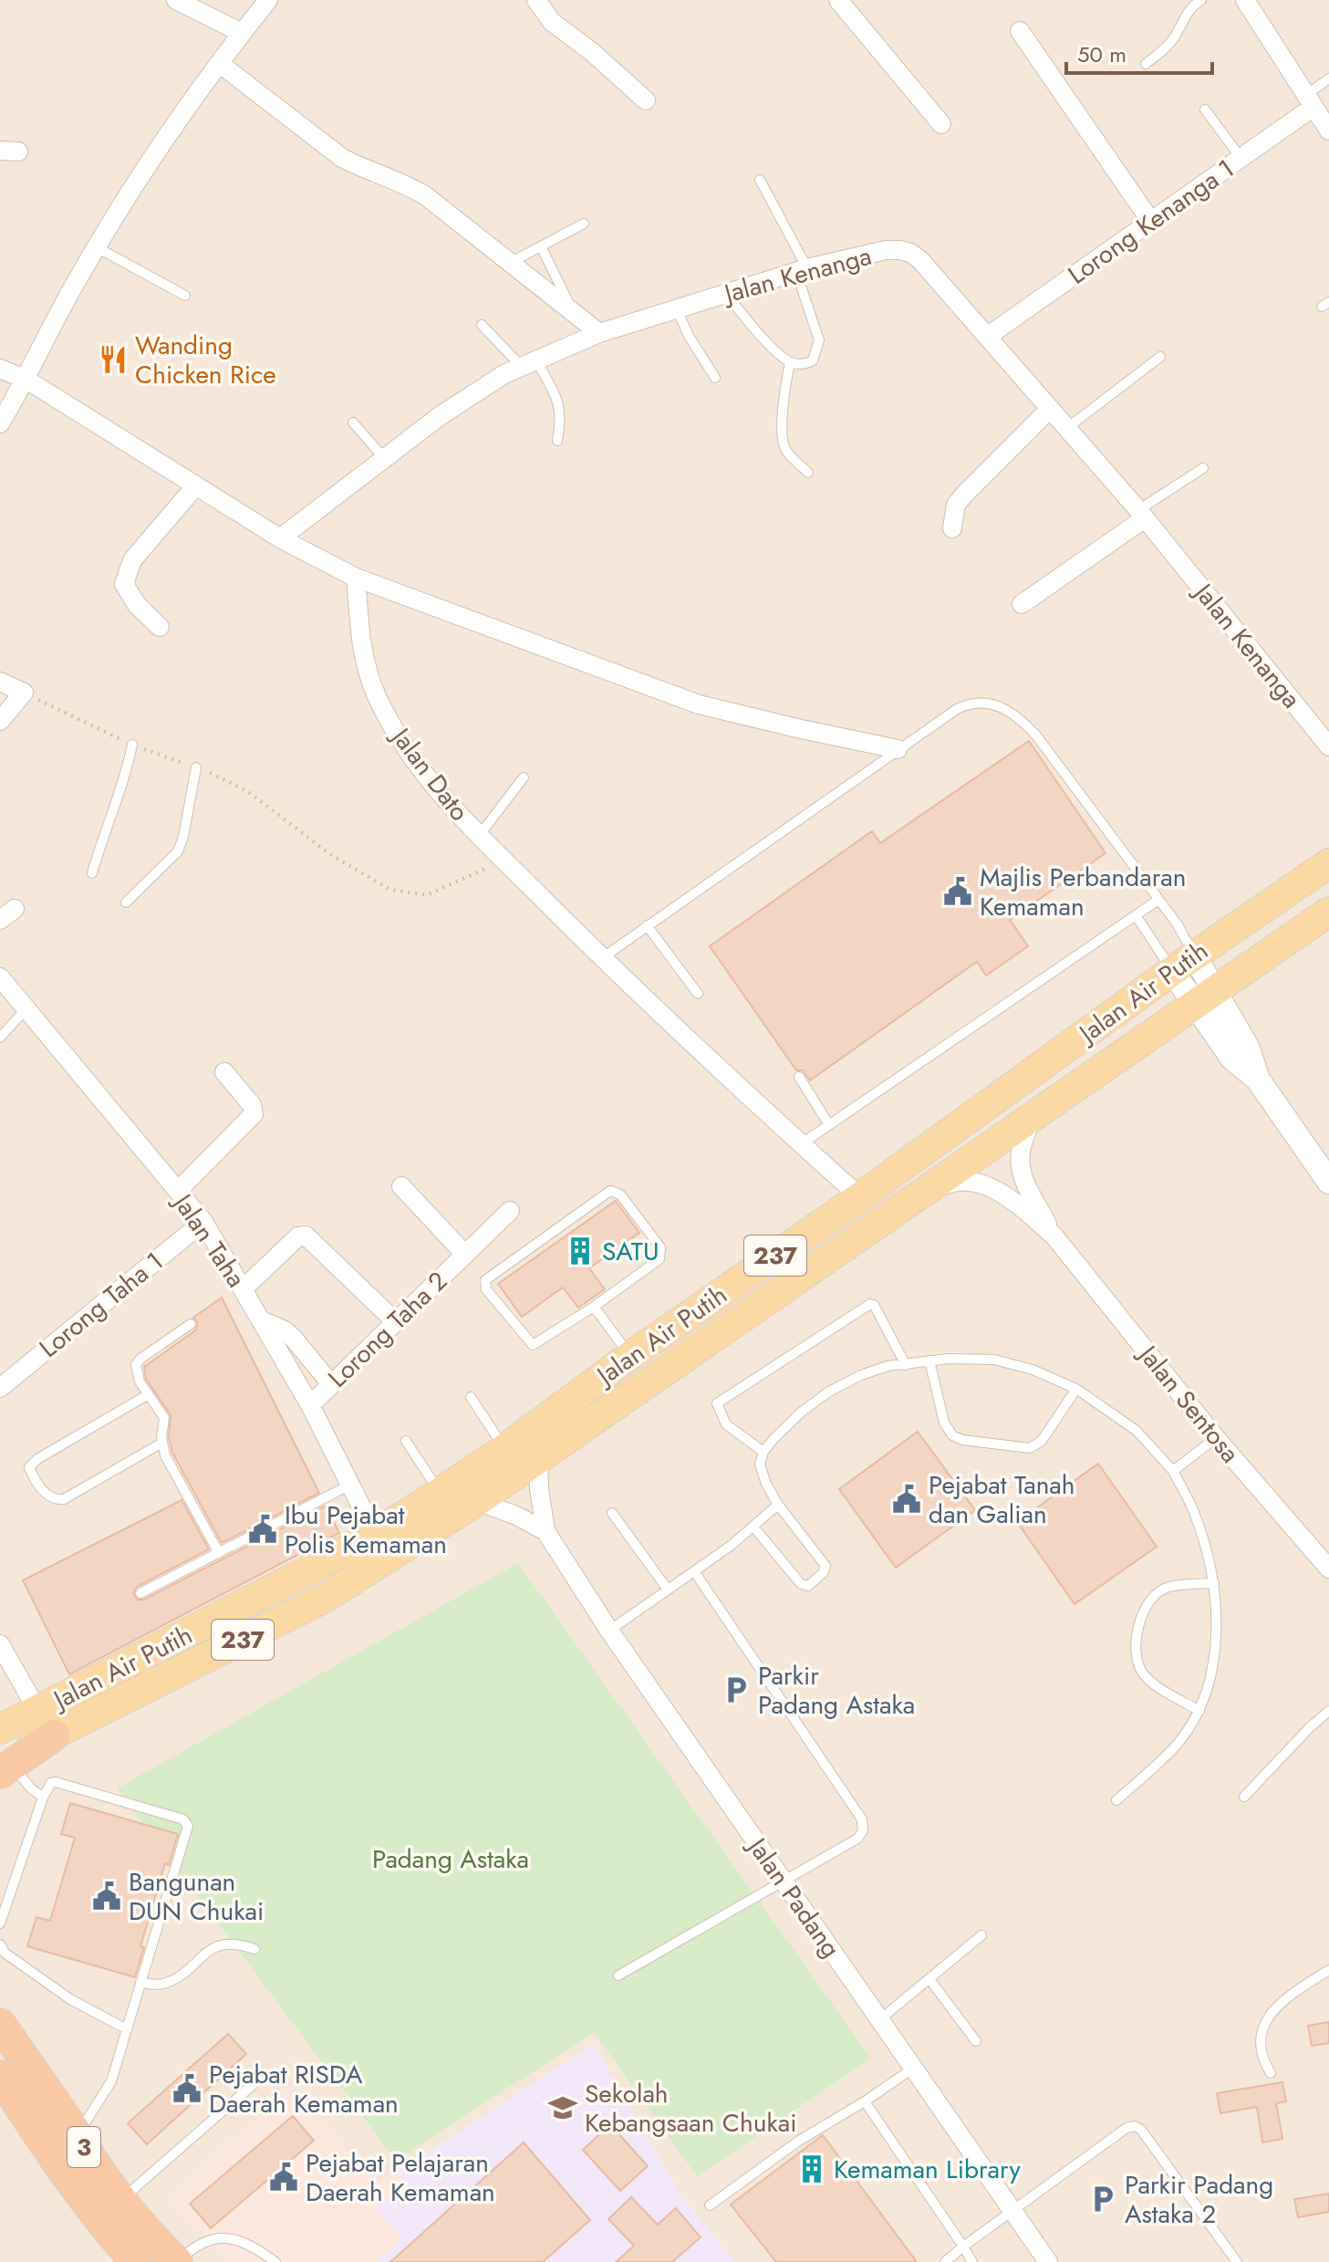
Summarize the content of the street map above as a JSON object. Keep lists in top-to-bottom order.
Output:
{
  "streets": {
    "highway": ["3"],
    "main road": ["Jalan Air Putih", "237"],
    "street": [
      "Lorong Kenanga 1",
      "Jalan Kenanga",
      "Jalan Dato",
      "Jalan Taha",
      "Lorong Taha 1",
      "Lorong Taha 2",
      "Jalan Sentosa",
      "Jalan Padang"
    ]
  },
  "crossings": [
    ["Lorong Kenanga 1", "Jalan Kenanga"],
    ["Jalan Dato", "Jalan Air Putih"],
    ["Jalan Air Putih", "Jalan Taha"],
    ["Jalan Taha", "Lorong Taha 1"],
    ["Jalan Taha", "Lorong Taha 2"]
  ],
  "parks": ["Padang Astaka"],
  "places": {
    "restaurant": ["Wanding Chicken Rice"],
    "public building": [
      "Majlis Perbandaran Kemaman",
      "Pejabat Tanah dan Galian",
      "Ibu Pejabat Polis Kemaman",
      "Bangunan DUN Chukai",
      "Pejabat RISDA Daerah Kemaman",
      "Pejabat Pelajaran Daerah Kemaman"
    ],
    "building": ["SATU", "Kemaman Library"],
    "parking": ["Parkir Padang Astaka", "Parkir Padang Astaka 2"],
    "school or university": ["Sekolah Kebangsaan Chukai"]
  },
  "scale_bar": "50 m"
}
